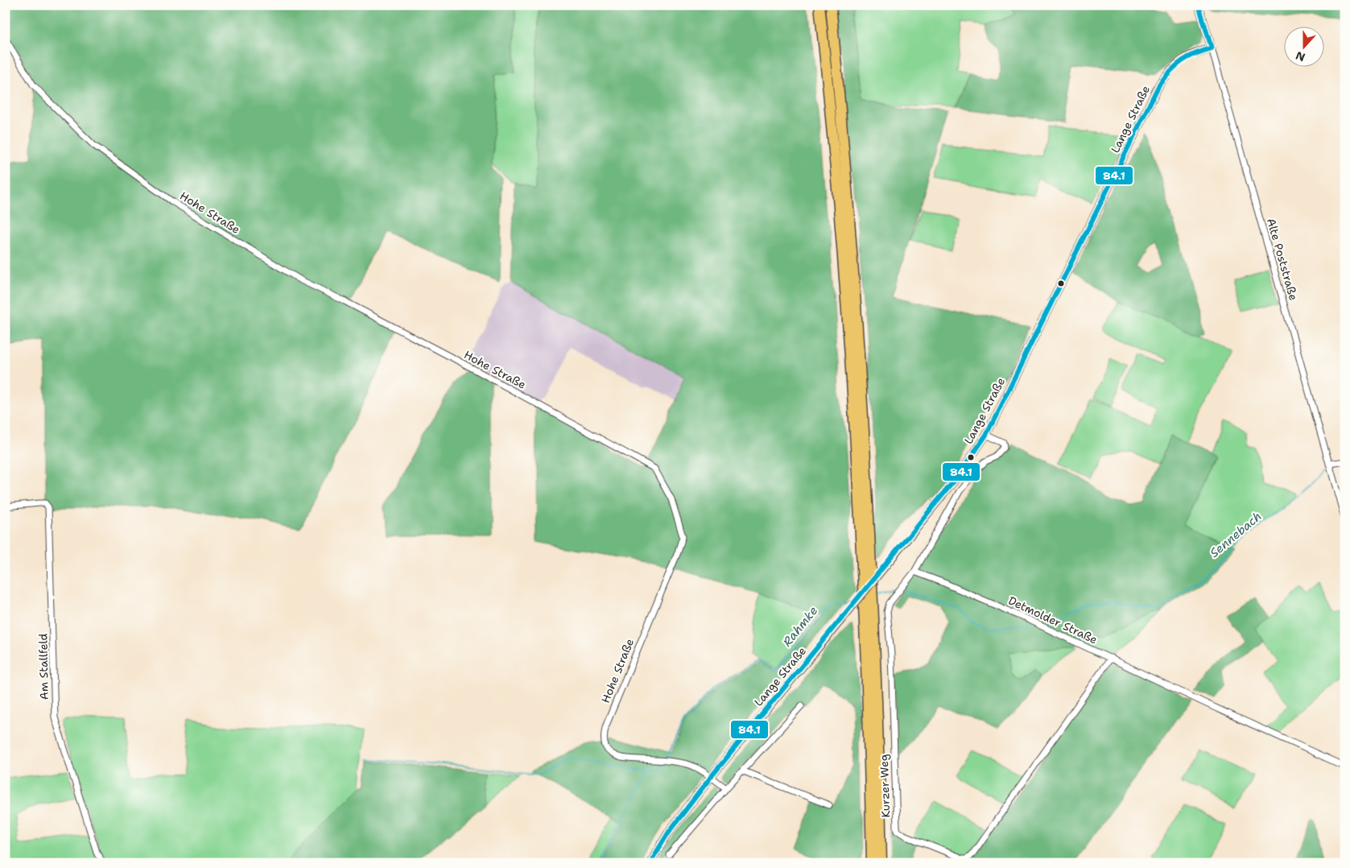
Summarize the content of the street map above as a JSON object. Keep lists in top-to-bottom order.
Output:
{
  "streets": {
    "street": [
      "Lange Straße",
      "Hohe Straße",
      "Alte Poststraße",
      "Detmolder Straße",
      "Am Stallfeld",
      "Kurzer Weg"
    ]
  },
  "crossings": [
    ["Lange Straße", "Hohe Straße"],
    ["Lange Straße", "Alte Poststraße"],
    ["Detmolder Straße", "Kurzer Weg"]
  ],
  "water": ["Sennebach", "Rahmke"],
  "lines": ["transit line 84.1"],
  "north": "bottom"
}
